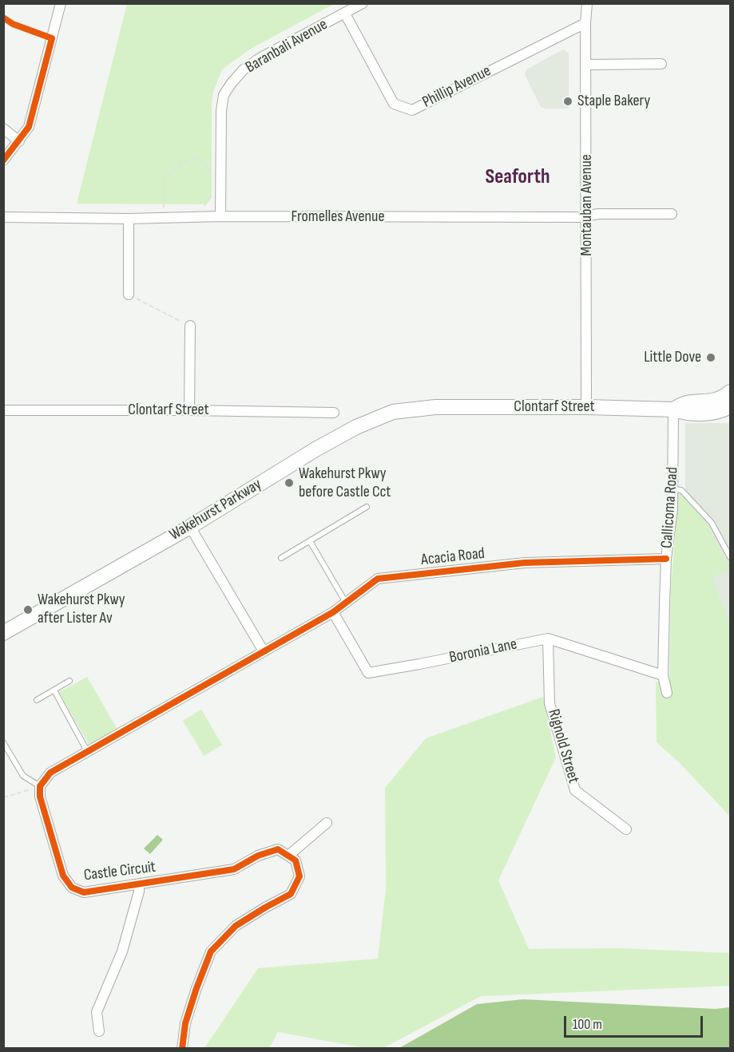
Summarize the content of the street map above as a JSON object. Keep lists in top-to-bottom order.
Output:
{
  "streets": {
    "main road": ["Clontarf Street", "Wakehurst Parkway"],
    "street": [
      "Baranbali Avenue",
      "Phillip Avenue",
      "Montauban Avenue",
      "Fromelles Avenue",
      "Callicoma Road",
      "Acacia Road",
      "Boronia Lane",
      "Rignold Street",
      "Castle Circuit"
    ]
  },
  "crossings": [
    ["Baranbali Avenue", "Phillip Avenue"],
    ["Baranbali Avenue", "Fromelles Avenue"],
    ["Phillip Avenue", "Montauban Avenue"],
    ["Montauban Avenue", "Fromelles Avenue"],
    ["Montauban Avenue", "Clontarf Street"],
    ["Clontarf Street", "Callicoma Road"],
    ["Clontarf Street", "Wakehurst Parkway"],
    ["Callicoma Road", "Acacia Road"],
    ["Callicoma Road", "Boronia Lane"],
    ["Acacia Road", "Boronia Lane"],
    ["Boronia Lane", "Rignold Street"]
  ],
  "districts": ["Seaforth"],
  "places": [
    "Staple Bakery",
    "Little Dove",
    "Wakehurst Pkwy before Castle Cct",
    "Wakehurst Pkwy after Lister Av"
  ],
  "scale_bar": "100 m"
}
